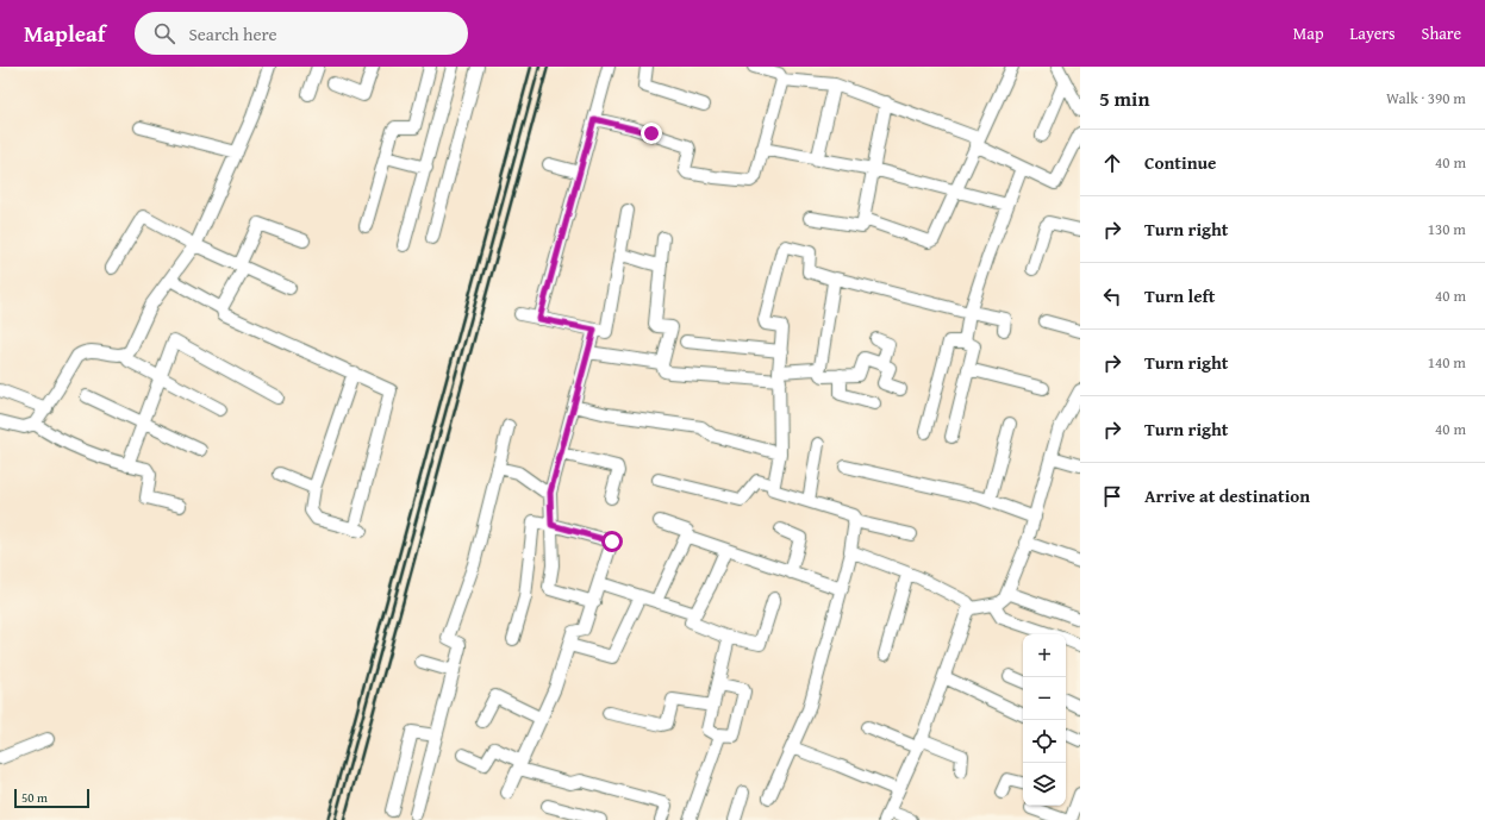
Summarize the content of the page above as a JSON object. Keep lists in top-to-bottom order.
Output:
{
  "scale_bar": "50 m",
  "page": {
    "header": "Mapleaf",
    "search": "Search here",
    "nav": ["Map", "Layers", "Share"],
    "heading": ["5 min", "Walk · 390 m"],
    "list": [
      ["Continue", "40 m"],
      ["Turn right", "130 m"],
      ["Turn left", "40 m"],
      ["Turn right", "140 m"],
      ["Turn right", "40 m"],
      "Arrive at destination"
    ],
    "map_buttons": ["+", "−"],
    "scale": "50 m"
  }
}
